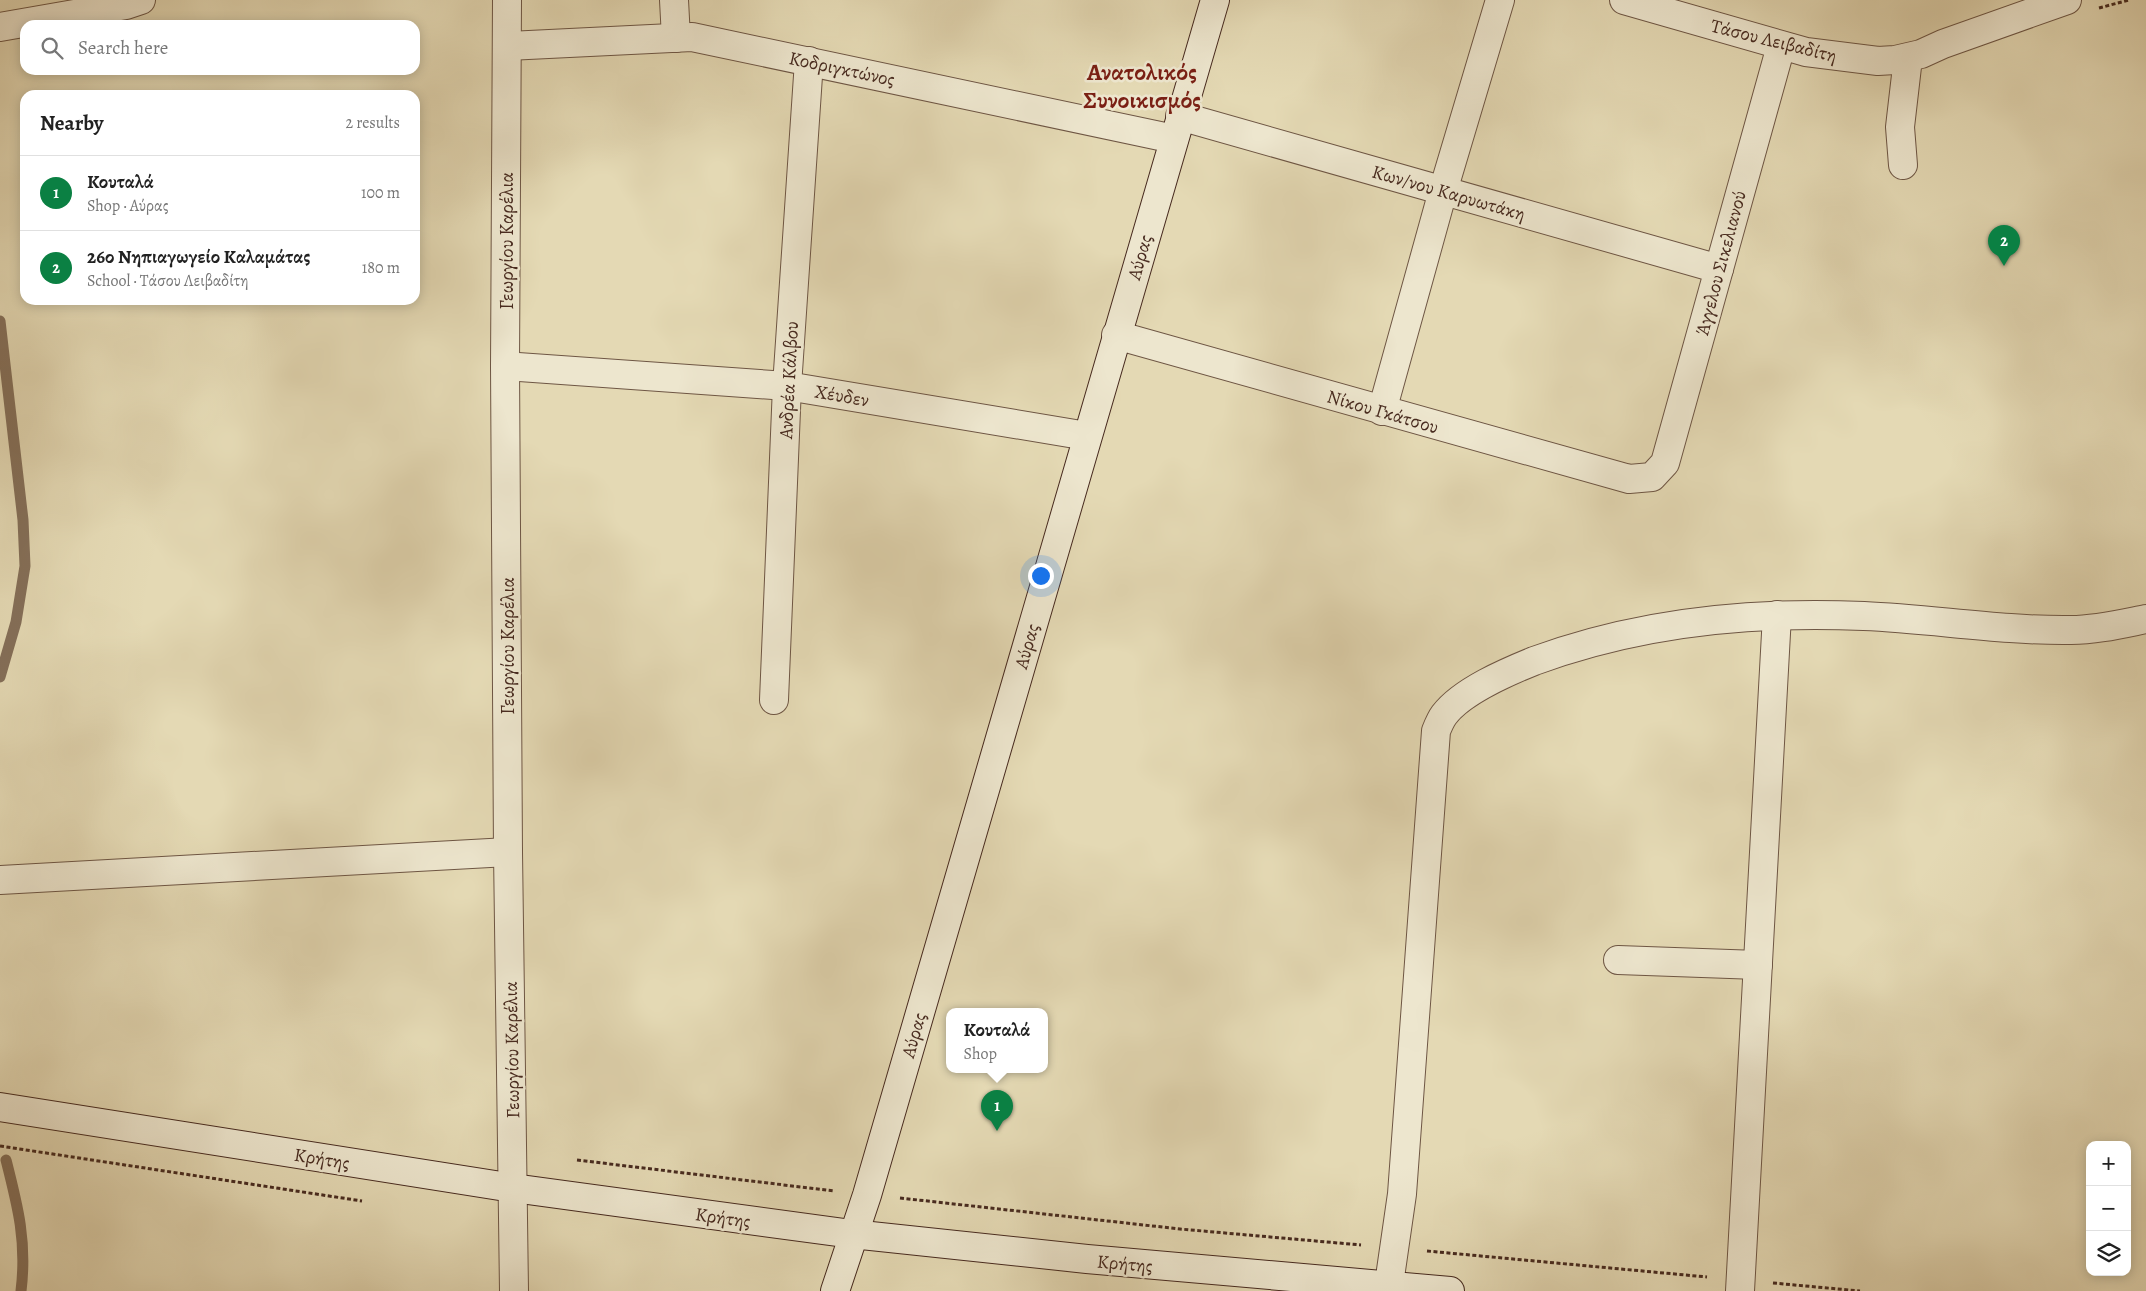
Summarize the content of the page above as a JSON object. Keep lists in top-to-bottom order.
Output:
{
  "streets": {
    "street": [
      "Τάσου Λειβαδίτη",
      "Κοδριγκτώνος",
      "Κων/νου Καρυωτάκη",
      "Γεωργίου Καρέλια",
      "Αύρας",
      "Άγγελου Σικελιανού",
      "Ανδρέα Κάλβου",
      "Χέυδεν",
      "Νίκου Γκάτσου",
      "Κρήτης"
    ]
  },
  "crossings": [
    ["Τάσου Λειβαδίτη", "Άγγελου Σικελιανού"],
    ["Κοδριγκτώνος", "Κων/νου Καρυωτάκη"],
    ["Κοδριγκτώνος", "Γεωργίου Καρέλια"],
    ["Κοδριγκτώνος", "Αύρας"],
    ["Κοδριγκτώνος", "Ανδρέα Κάλβου"],
    ["Κων/νου Καρυωτάκη", "Αύρας"],
    ["Κων/νου Καρυωτάκη", "Άγγελου Σικελιανού"],
    ["Γεωργίου Καρέλια", "Χέυδεν"],
    ["Γεωργίου Καρέλια", "Κρήτης"],
    ["Αύρας", "Χέυδεν"],
    ["Αύρας", "Νίκου Γκάτσου"],
    ["Αύρας", "Κρήτης"],
    ["Άγγελου Σικελιανού", "Νίκου Γκάτσου"],
    ["Ανδρέα Κάλβου", "Χέυδεν"]
  ],
  "districts": ["Ανατολικός Συνοικισμός"],
  "page": {
    "search": "Search here",
    "heading": ["Nearby", "2 results"],
    "list": [
      {
        "mark": "1",
        "name": "Κουταλά",
        "note": "Shop · Αύρας",
        "value": "100 m"
      },
      {
        "mark": "2",
        "name": "26ο Νηπιαγωγείο Καλαμάτας",
        "note": "School · Τάσου Λειβαδίτη",
        "value": "180 m"
      }
    ],
    "pins": ["2", "1"],
    "popup": ["Κουταλά", "Shop"],
    "map_buttons": ["+", "−"]
  }
}
